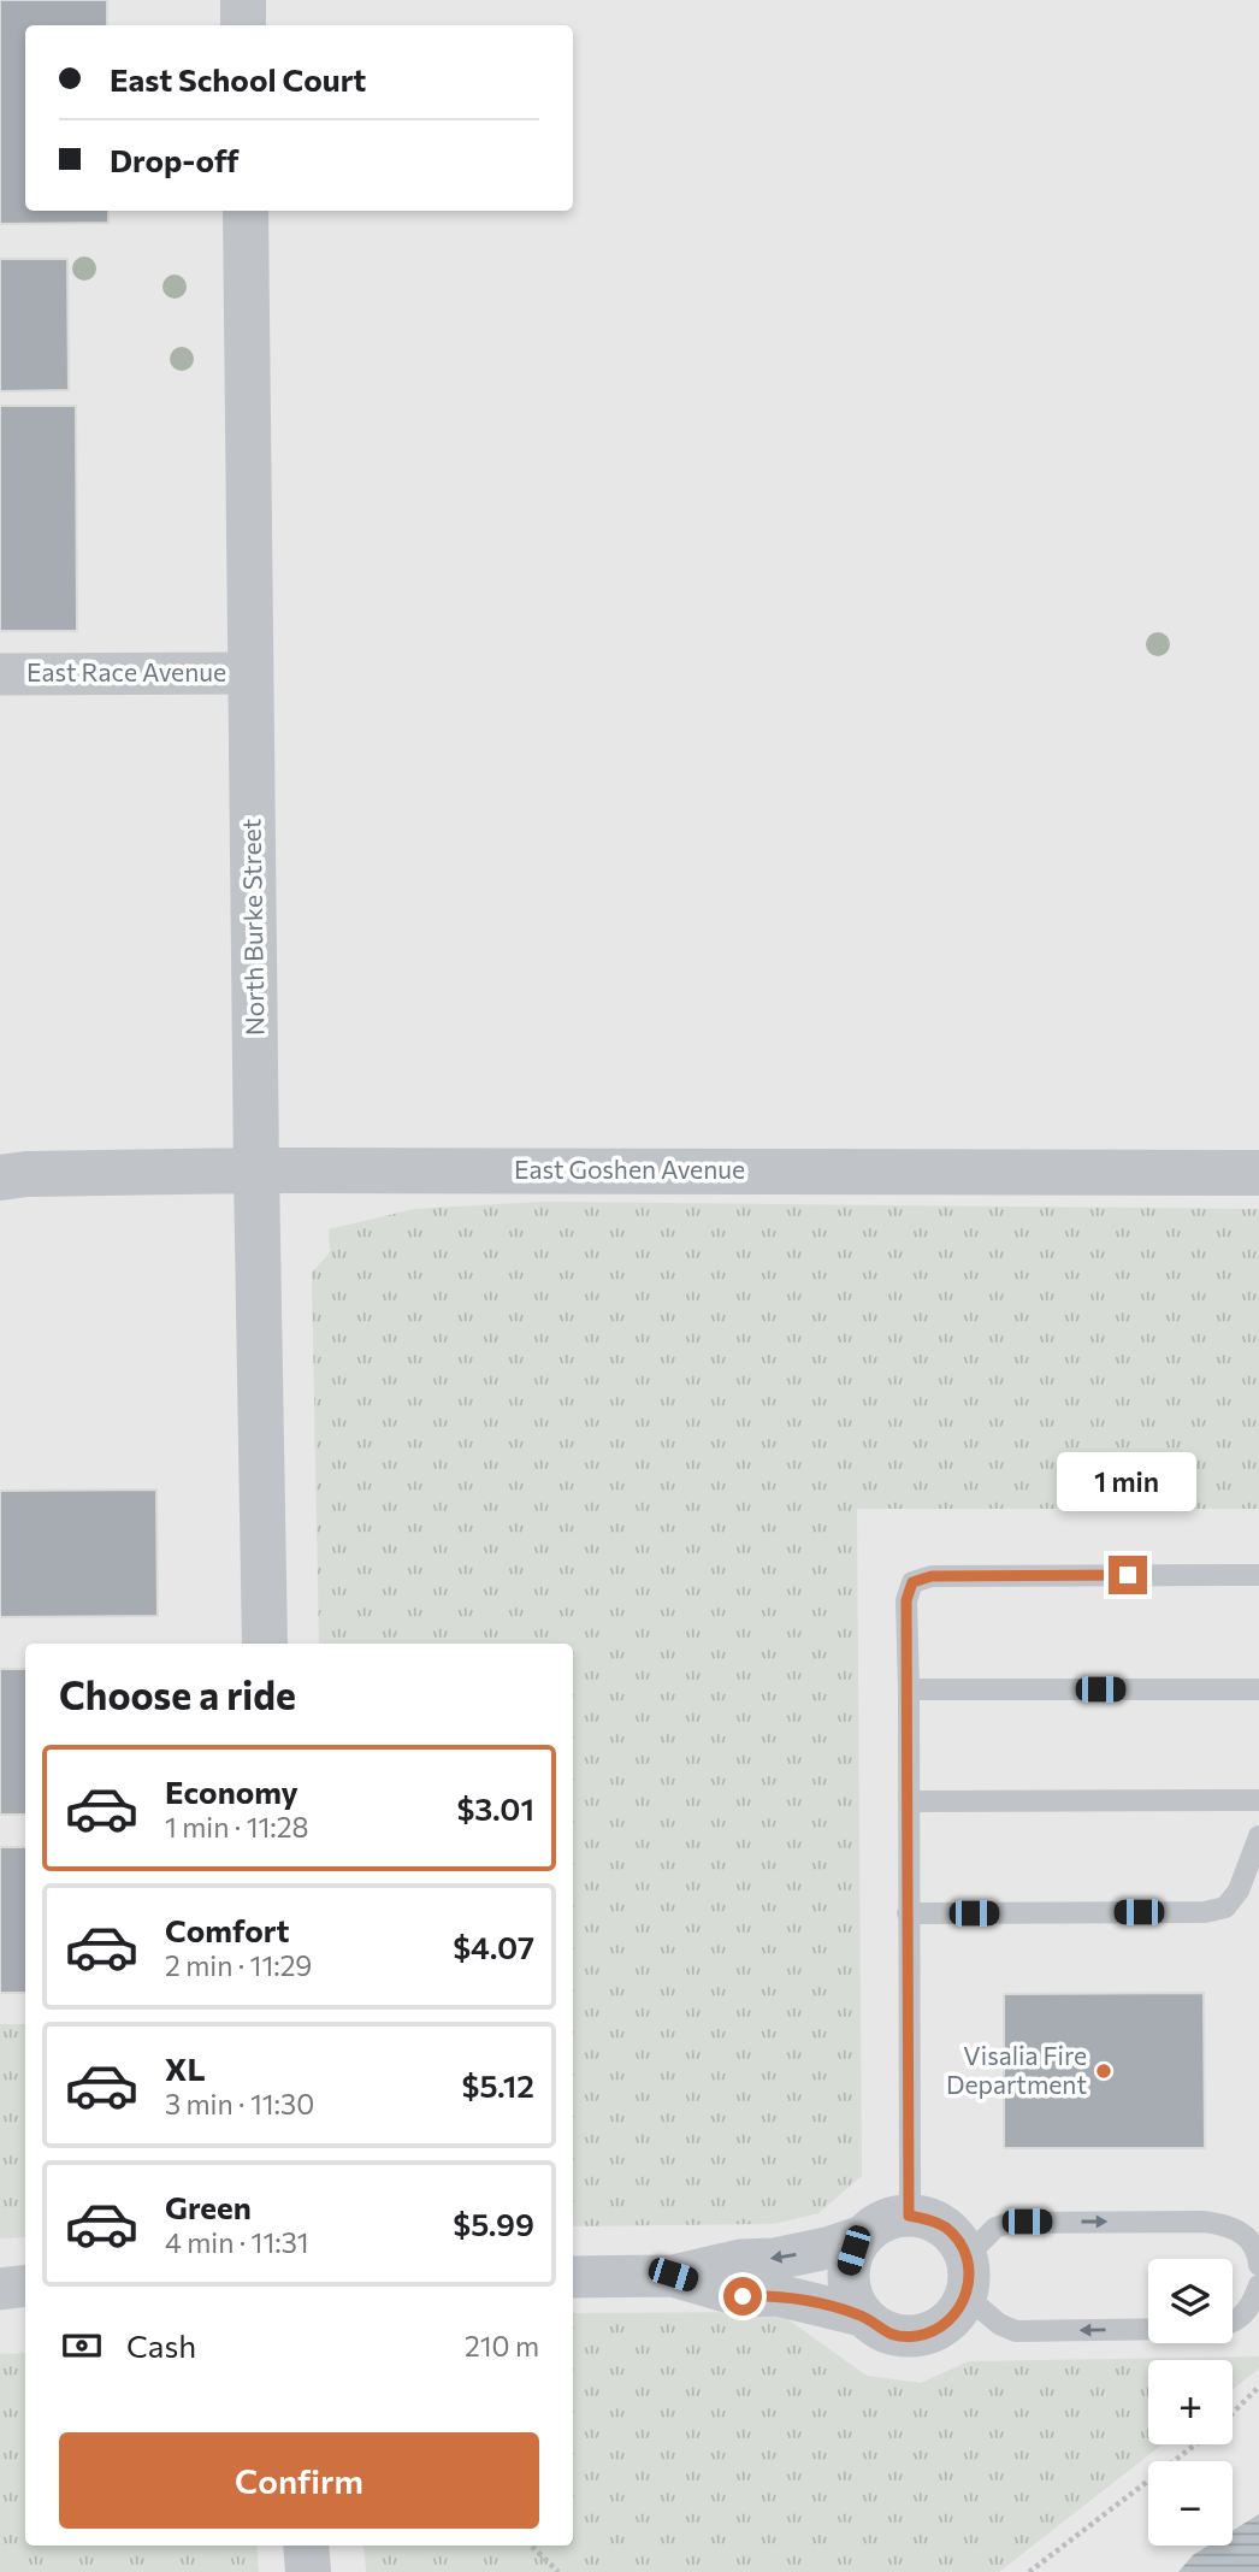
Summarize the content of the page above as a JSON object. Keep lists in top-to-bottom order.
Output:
{
  "streets": {
    "street": ["East Race Avenue", "North Burke Street", "East Goshen Avenue"]
  },
  "crossings": [
    ["East Race Avenue", "North Burke Street"],
    ["North Burke Street", "East Goshen Avenue"]
  ],
  "places": ["Visalia Fire Department"],
  "page": {
    "banner": ["East School Court", "Drop-off"],
    "bubble": "1 min",
    "heading": "Choose a ride",
    "list": [
      {
        "name": "Economy",
        "note": "1 min · 11:28",
        "value": "$3.01"
      },
      {
        "name": "Comfort",
        "note": "2 min · 11:29",
        "value": "$4.07"
      },
      {
        "name": "XL",
        "note": "3 min · 11:30",
        "value": "$5.12"
      },
      {
        "name": "Green",
        "note": "4 min · 11:31",
        "value": "$5.99"
      }
    ],
    "map_buttons": ["+", "−"],
    "pay": ["Cash", "210 m"],
    "buttons": "Confirm"
  }
}
